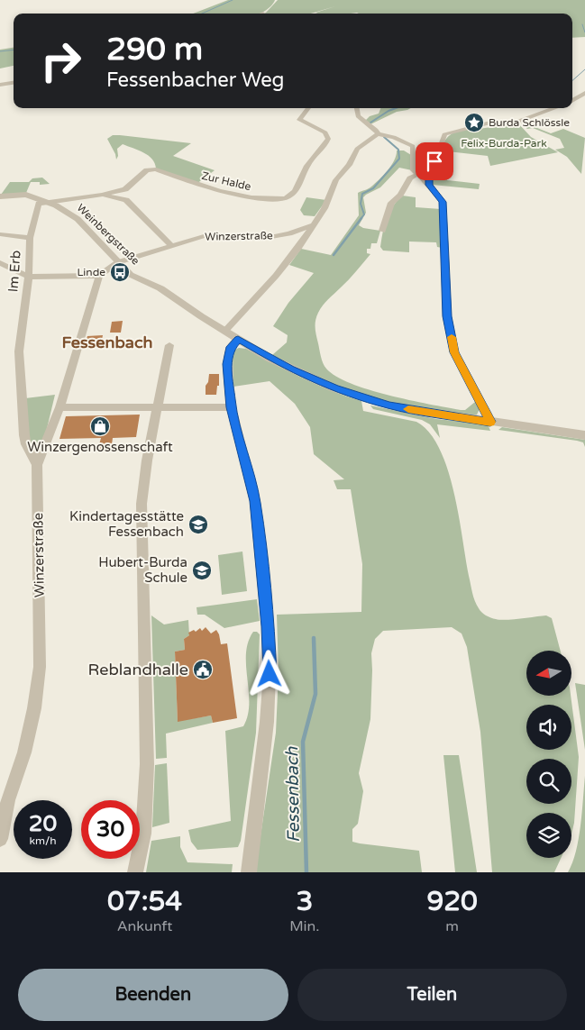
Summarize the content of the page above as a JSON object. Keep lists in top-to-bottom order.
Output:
{
  "streets": {
    "street": [
      "Zur Halde",
      "Weinbergstraße",
      "Winzerstraße",
      "Im Erb"
    ]
  },
  "crossings": [
    ["Zur Halde", "Weinbergstraße"],
    ["Zur Halde", "Winzerstraße"],
    ["Zur Halde", "Im Erb"],
    ["Weinbergstraße", "Winzerstraße"],
    ["Weinbergstraße", "Im Erb"],
    ["Winzerstraße", "Im Erb"]
  ],
  "districts": ["Fessenbach"],
  "water": ["Fessenbach"],
  "parks": ["Felix-Burda-Park"],
  "places": {
    "place": ["Burda Schlössle"],
    "bus stop": ["Linde"],
    "shop": ["Winzergenossenschaft"],
    "school or university": ["Kindertagesstätte Fessenbach", "Hubert-Burda Schule"],
    "public building": ["Reblandhalle"]
  },
  "north": "left",
  "page": {
    "turn": ["290 m", "Fessenbacher Weg"],
    "speed": "20 km/h",
    "limit": "30",
    "eta": [
      "07:54",
      "Ankunft",
      "3",
      "Min.",
      "920",
      "m"
    ],
    "buttons": ["Beenden", "Teilen"]
  }
}
